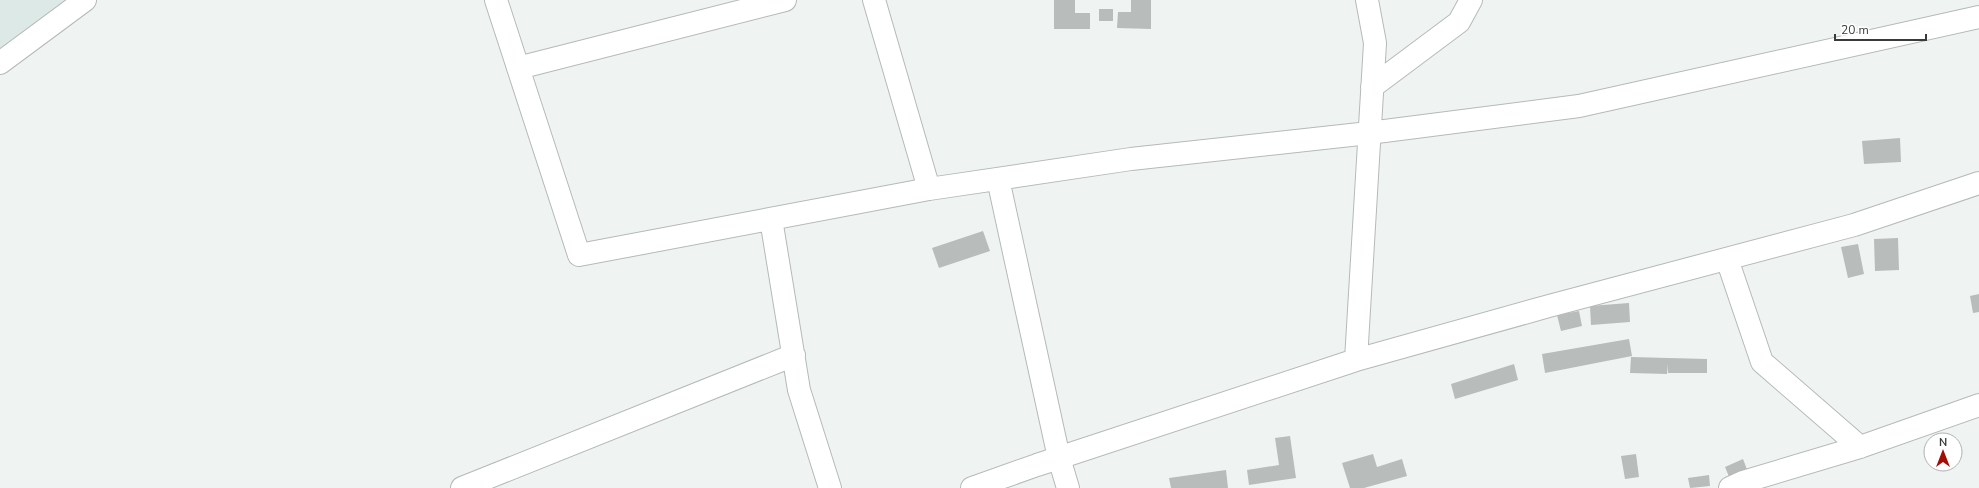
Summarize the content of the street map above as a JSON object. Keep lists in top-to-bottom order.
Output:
{
  "scale_bar": "20 m",
  "north": "top"
}
